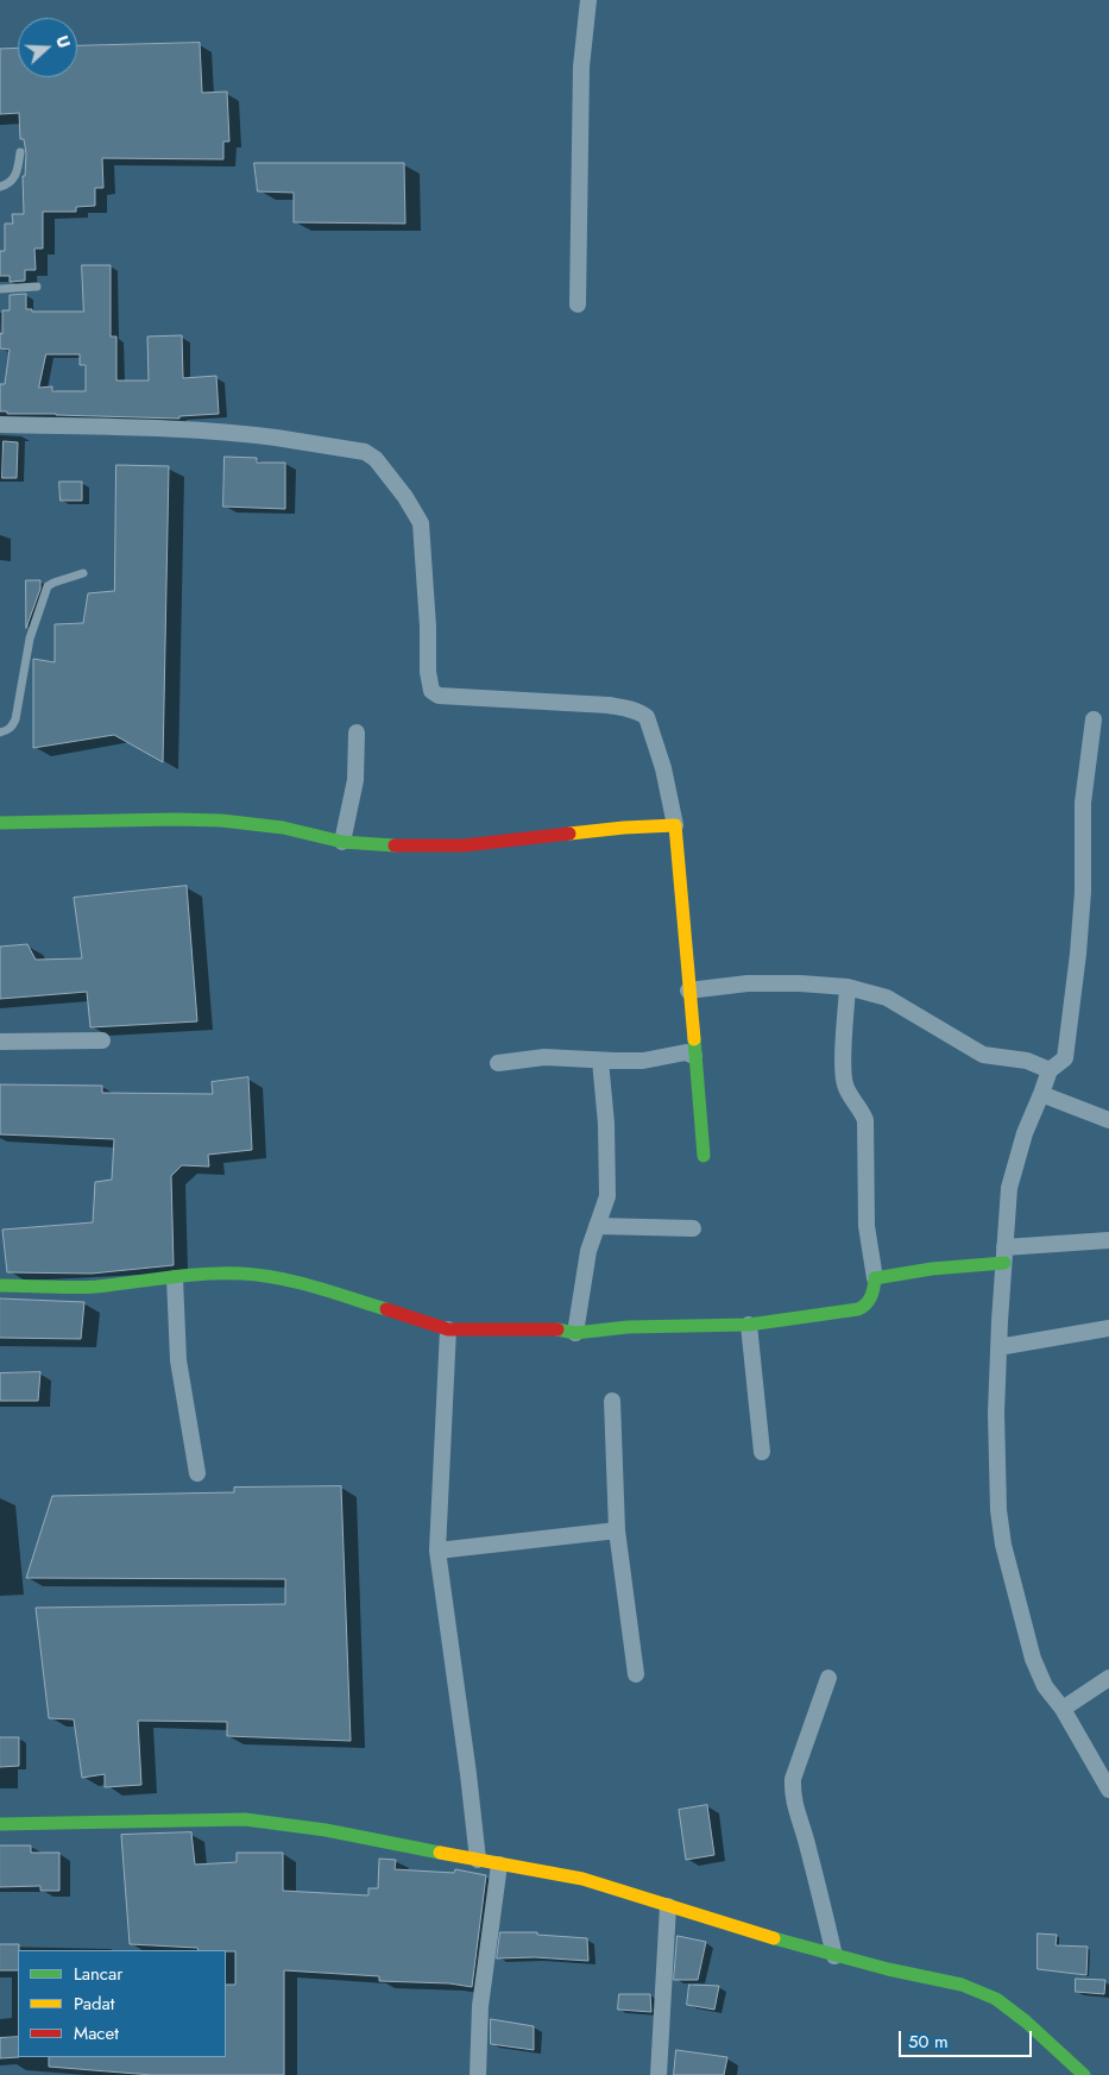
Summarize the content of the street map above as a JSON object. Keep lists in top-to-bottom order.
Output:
{
  "legend": ["Lancar", "Padat", "Macet"],
  "scale_bar": "50 m",
  "north": "right"
}
